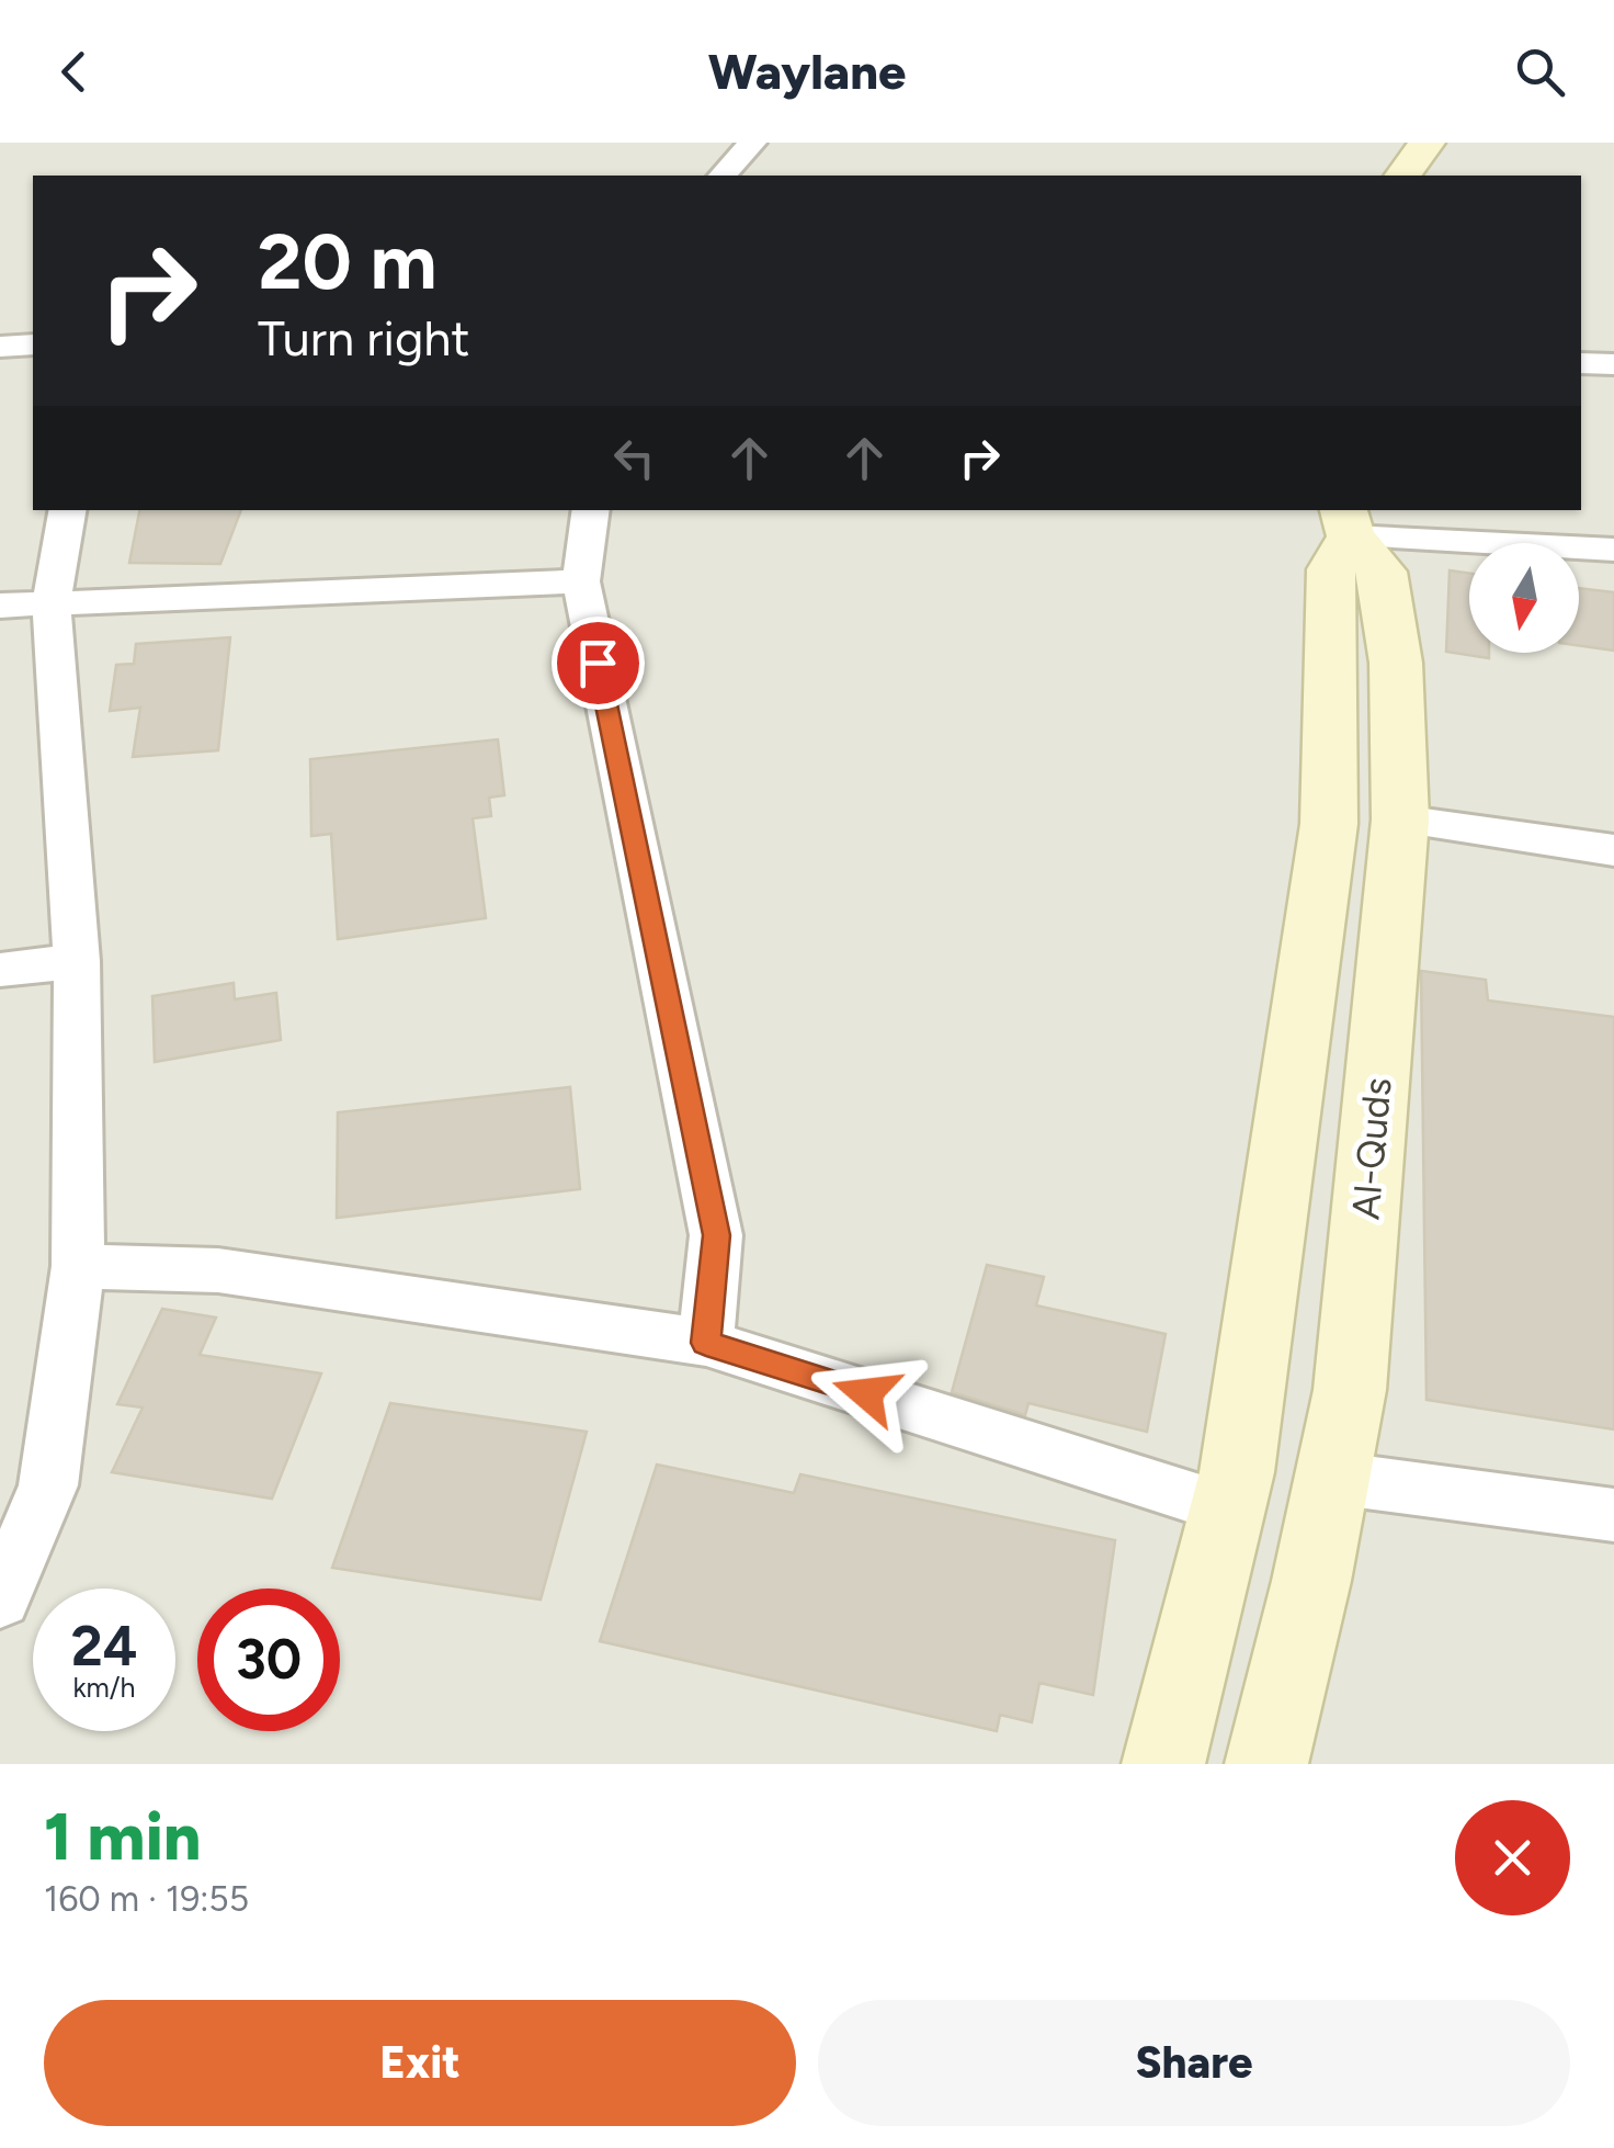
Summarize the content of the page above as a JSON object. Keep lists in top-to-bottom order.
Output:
{
  "streets": {
    "street": ["Al-Quds"]
  },
  "north": "bottom",
  "page": {
    "header": "Waylane",
    "turn": ["20 m", "Turn right"],
    "speed": "24 km/h",
    "limit": "30",
    "heading": ["1 min", "160 m · 19:55"],
    "buttons": ["Exit", "Share"]
  }
}
